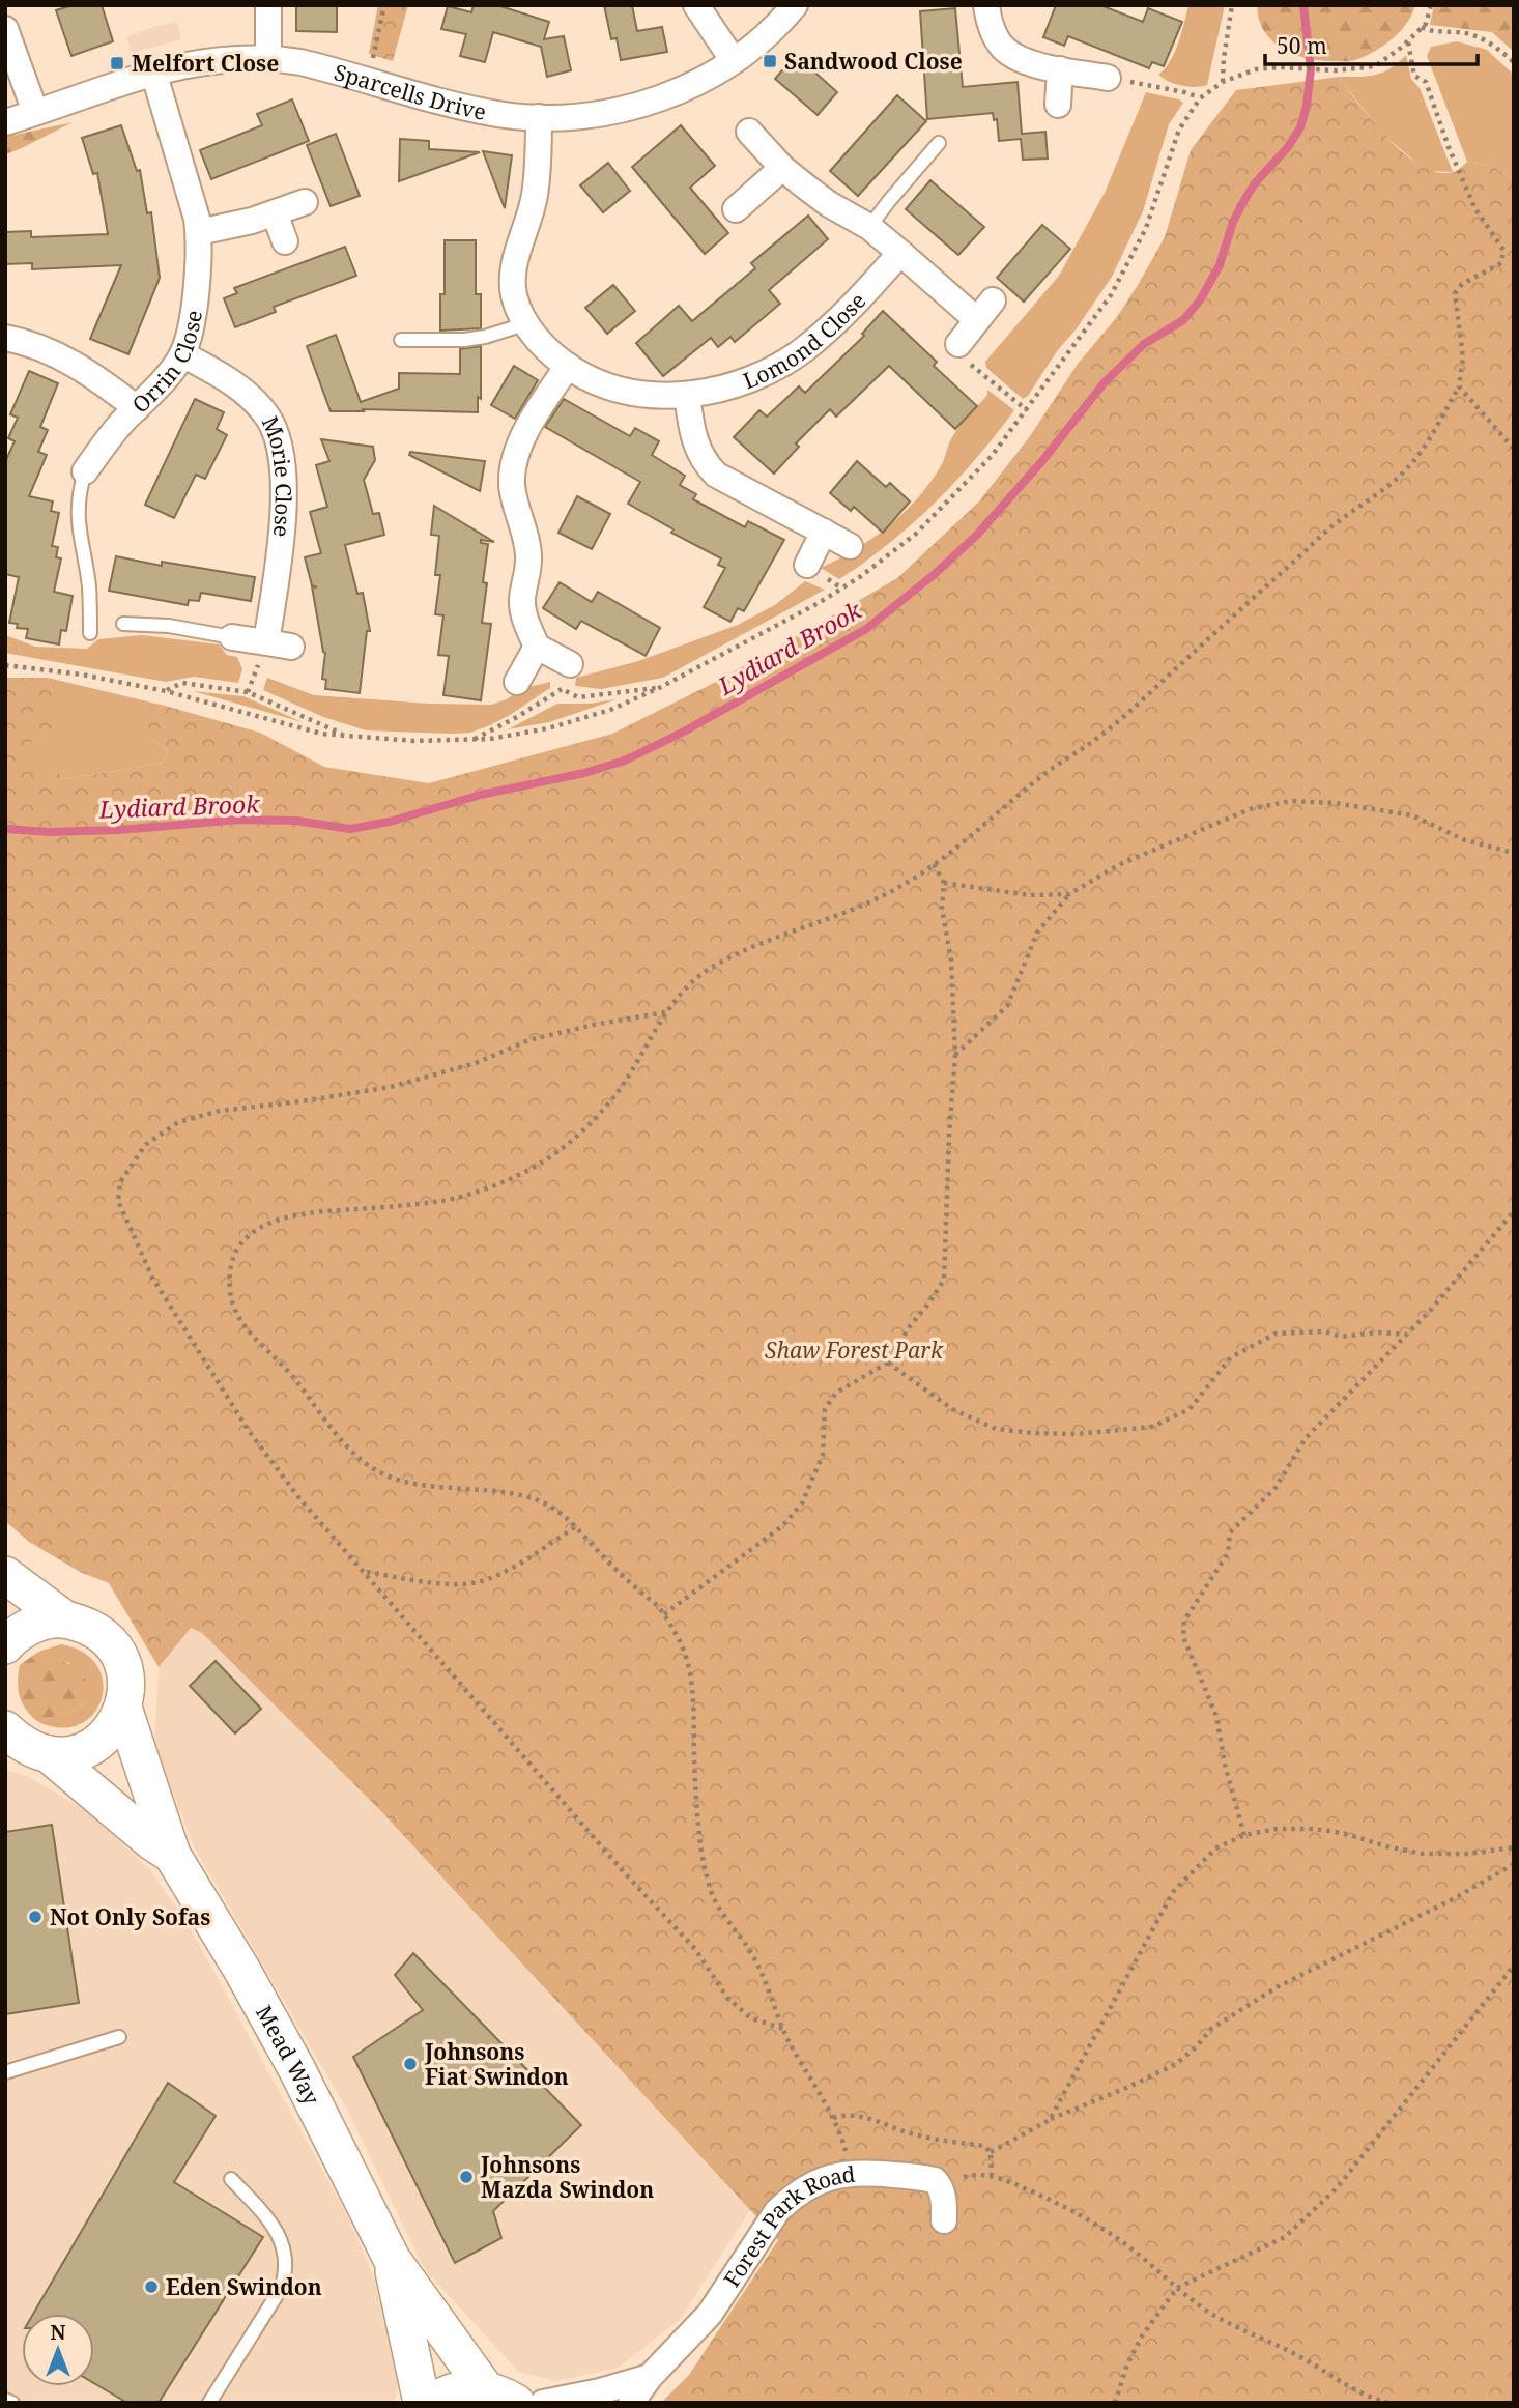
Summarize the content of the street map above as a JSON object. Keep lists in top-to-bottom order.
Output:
{
  "streets": {
    "main road": ["Mead Way"],
    "street": [
      "Sparcells Drive",
      "Lomond Close",
      "Orrin Close",
      "Morie Close",
      "Forest Park Road"
    ]
  },
  "crossings": [
    ["Sparcells Drive", "Lomond Close"],
    ["Sparcells Drive", "Orrin Close"],
    ["Orrin Close", "Morie Close"]
  ],
  "water": ["Lydiard Brook"],
  "parks": ["Shaw Forest Park"],
  "places": {
    "transit": ["Sandwood Close", "Melfort Close"],
    "other": [
      "Not Only Sofas",
      "Johnsons Fiat Swindon",
      "Johnsons Mazda Swindon",
      "Eden Swindon"
    ]
  },
  "scale_bar": "50 m",
  "north": "top"
}
